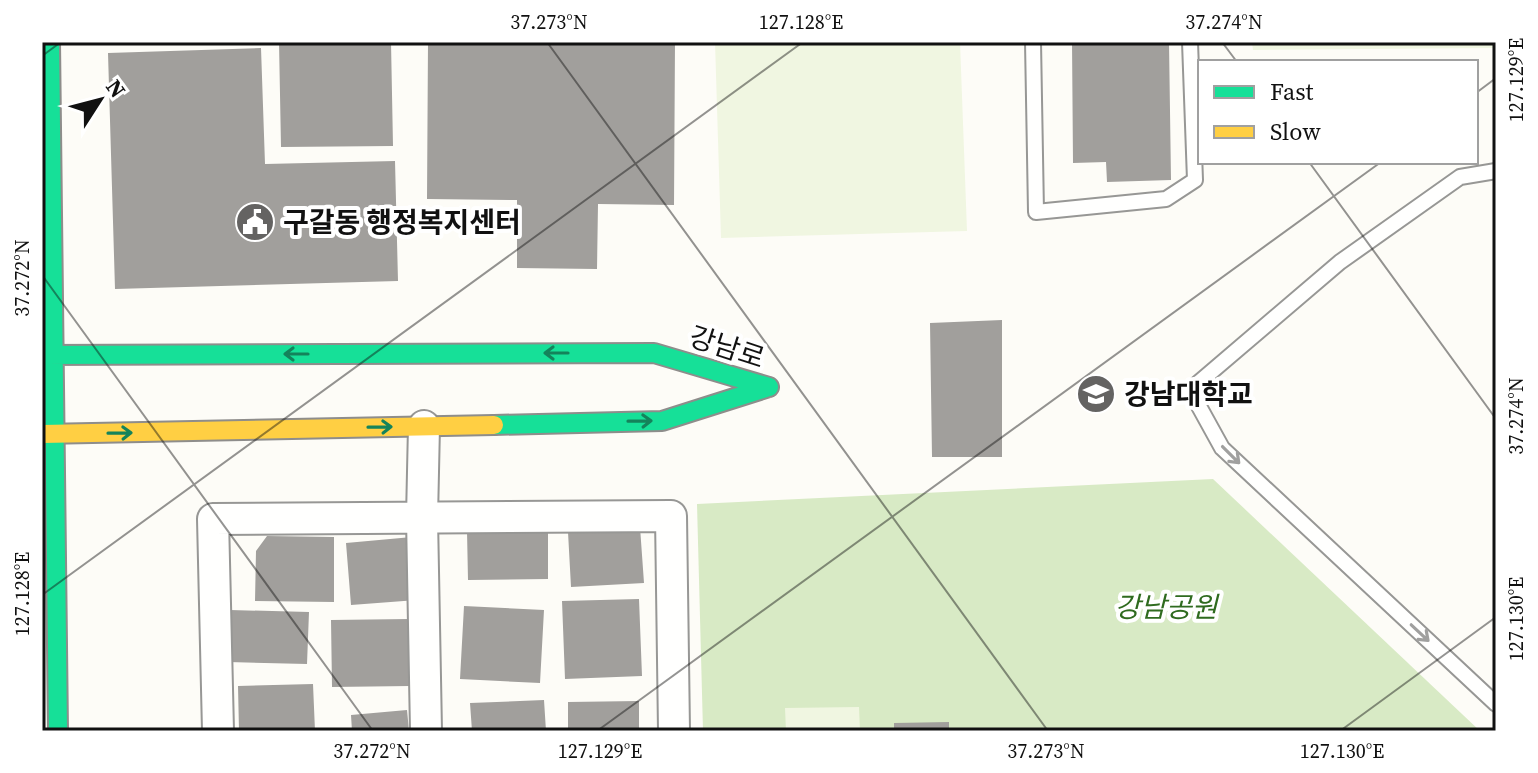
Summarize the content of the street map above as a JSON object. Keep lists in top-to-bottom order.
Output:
{
  "streets": {
    "street": ["강남로"]
  },
  "parks": ["강남공원"],
  "places": {
    "public building": ["구갈동 행정복지센터"],
    "school or university": ["강남대학교"]
  },
  "legend": ["Fast", "Slow"],
  "north": "top right",
  "coordinates": [
    "37.273°N",
    "127.128°E",
    "37.274°N",
    "127.129°E",
    "37.272°N",
    "127.130°E"
  ]
}
